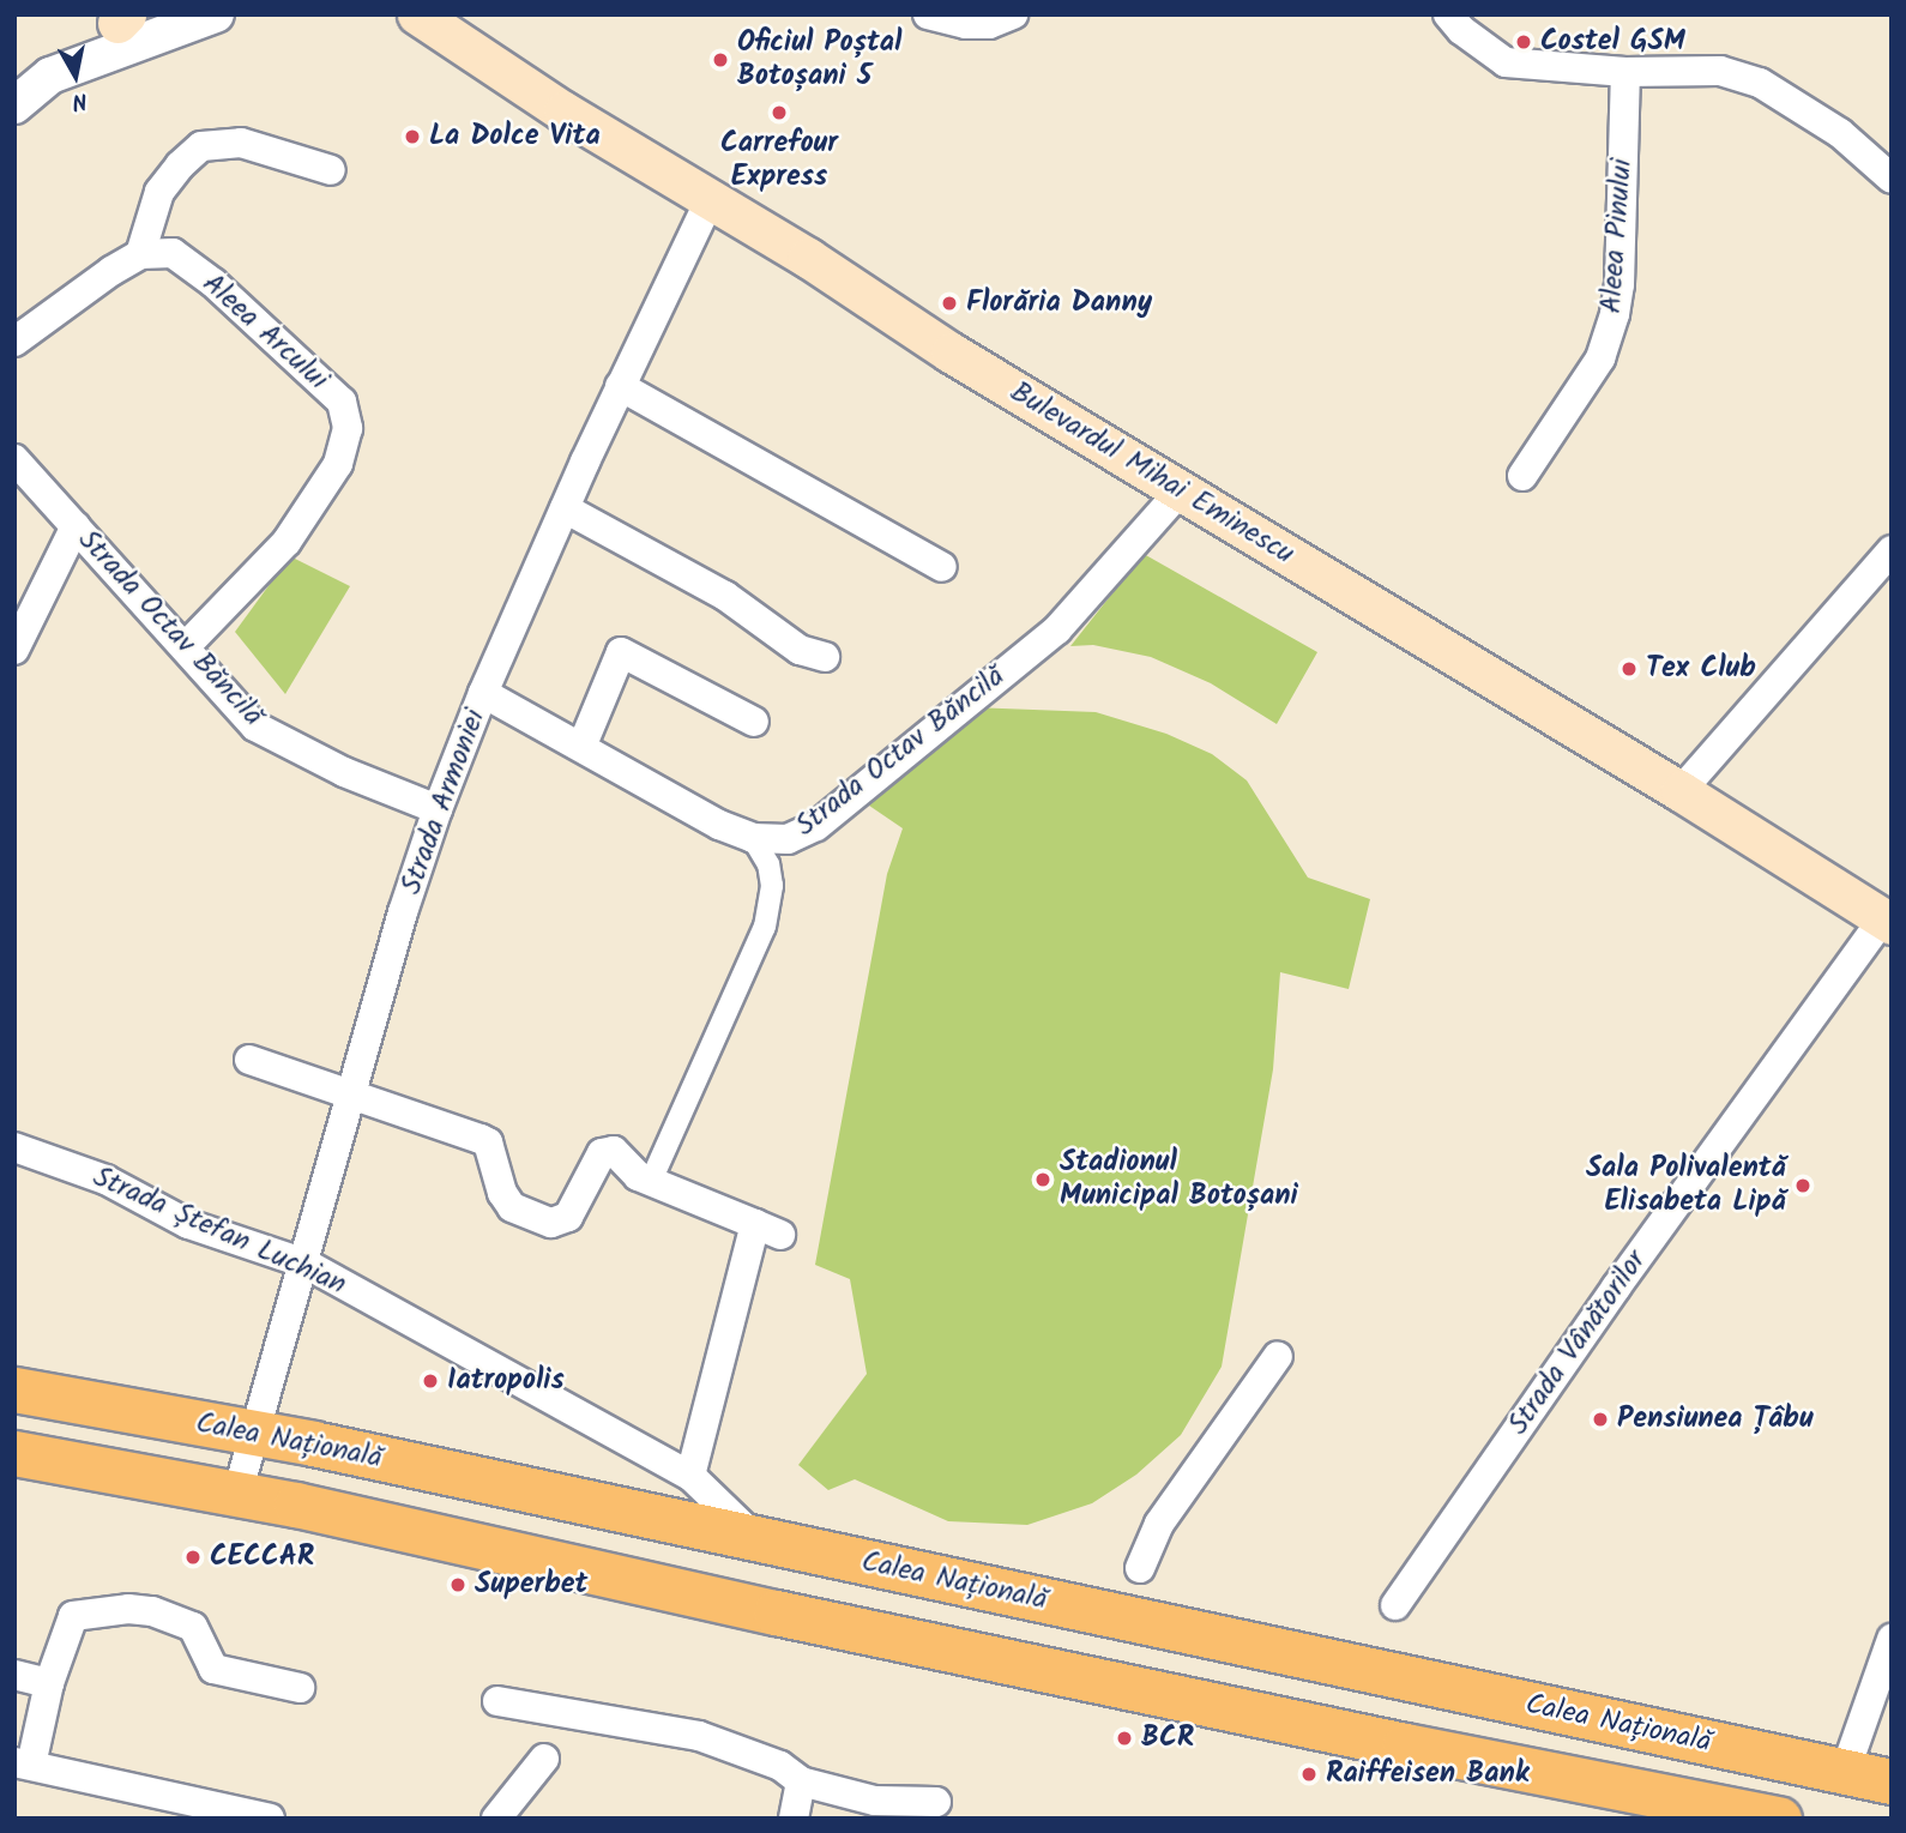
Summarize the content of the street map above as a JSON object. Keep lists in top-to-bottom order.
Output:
{
  "streets": {
    "main road": ["Bulevardul Mihai Eminescu", "Calea Națională"],
    "street": [
      "Aleea Pinului",
      "Aleea Arcului",
      "Strada Octav Băncilă",
      "Strada Armoniei",
      "Strada Ștefan Luchian",
      "Strada Vânătorilor"
    ]
  },
  "crossings": [
    ["Aleea Arcului", "Strada Octav Băncilă"],
    ["Bulevardul Mihai Eminescu", "Strada Octav Băncilă"],
    ["Bulevardul Mihai Eminescu", "Strada Armoniei"],
    ["Bulevardul Mihai Eminescu", "Strada Vânătorilor"],
    ["Strada Octav Băncilă", "Strada Armoniei"],
    ["Strada Armoniei", "Strada Ștefan Luchian"],
    ["Strada Armoniei", "Calea Națională"],
    ["Strada Ștefan Luchian", "Calea Națională"]
  ],
  "places": [
    "Costel GSM",
    "Oficiul Poștal Botoșani 5",
    "Carrefour Express",
    "La Dolce Vita",
    "Florăria Danny",
    "Tex Club",
    "Stadionul Municipal Botoșani",
    "Sala Polivalentă Elisabeta Lipă",
    "Iatropolis",
    "Pensiunea Țâbu",
    "CECCAR",
    "Superbet",
    "BCR",
    "Raiffeisen Bank"
  ],
  "north": "bottom"
}
